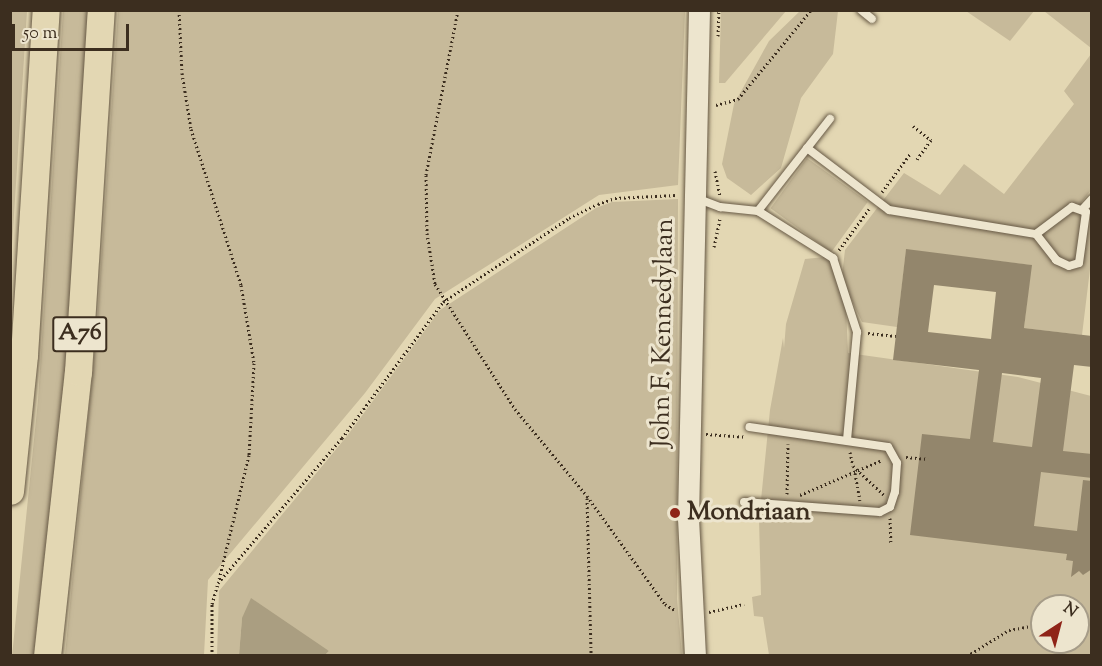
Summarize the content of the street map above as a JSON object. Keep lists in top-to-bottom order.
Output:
{
  "streets": {
    "highway": ["A76"],
    "street": ["John F. Kennedylaan"]
  },
  "places": ["Mondriaan"],
  "scale_bar": "50 m",
  "north": "top right"
}
